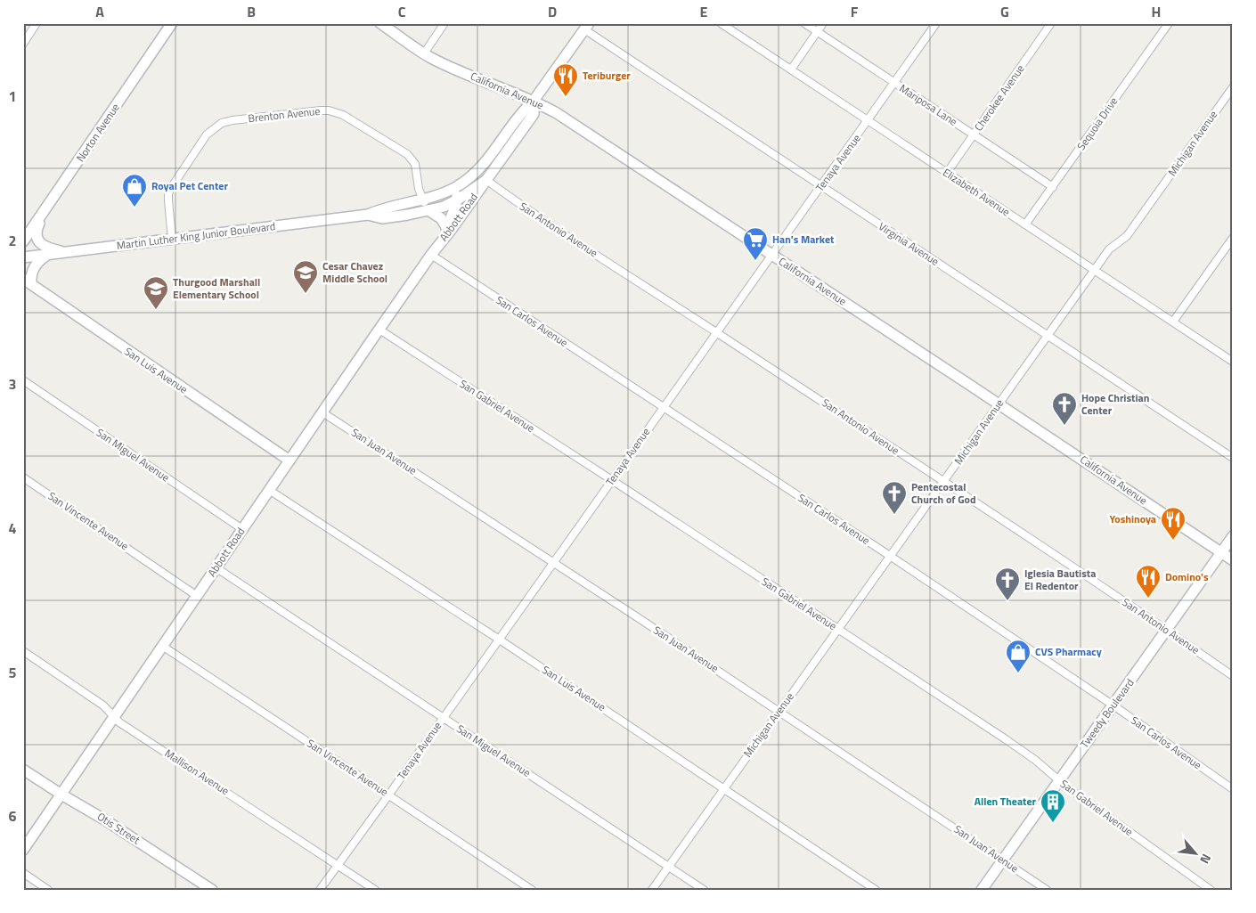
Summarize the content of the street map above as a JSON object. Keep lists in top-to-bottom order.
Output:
{
  "streets": {
    "main road": [
      "California Avenue",
      "Norton Avenue",
      "Abbott Road",
      "Martin Luther King Junior Boulevard",
      "San Luis Avenue",
      "Tweedy Boulevard",
      "Otis Street"
    ],
    "street": [
      "Cherokee Avenue",
      "Mariposa Lane",
      "Brenton Avenue",
      "Sequoia Drive",
      "Michigan Avenue",
      "Tenaya Avenue",
      "Elizabeth Avenue",
      "San Antonio Avenue",
      "Virginia Avenue",
      "San Carlos Avenue",
      "San Gabriel Avenue",
      "San Juan Avenue",
      "San Miguel Avenue",
      "San Vincente Avenue",
      "Mallison Avenue"
    ]
  },
  "crossings": [
    ["California Avenue", "Michigan Avenue"],
    ["California Avenue", "Tenaya Avenue"],
    ["California Avenue", "Martin Luther King Junior Boulevard"],
    ["California Avenue", "Tweedy Boulevard"],
    ["Cherokee Avenue", "Mariposa Lane"],
    ["Cherokee Avenue", "Elizabeth Avenue"],
    ["Mariposa Lane", "Sequoia Drive"],
    ["Mariposa Lane", "Tenaya Avenue"],
    ["Brenton Avenue", "Martin Luther King Junior Boulevard"],
    ["Sequoia Drive", "Elizabeth Avenue"],
    ["Michigan Avenue", "Elizabeth Avenue"],
    ["Michigan Avenue", "San Antonio Avenue"],
    ["Michigan Avenue", "Virginia Avenue"],
    ["Michigan Avenue", "San Carlos Avenue"],
    ["Michigan Avenue", "San Luis Avenue"],
    ["Michigan Avenue", "San Gabriel Avenue"],
    ["Michigan Avenue", "San Juan Avenue"],
    ["Michigan Avenue", "San Miguel Avenue"],
    ["Tenaya Avenue", "Elizabeth Avenue"],
    ["Tenaya Avenue", "San Antonio Avenue"],
    ["Tenaya Avenue", "Virginia Avenue"],
    ["Tenaya Avenue", "San Carlos Avenue"],
    ["Tenaya Avenue", "San Luis Avenue"],
    ["Tenaya Avenue", "San Gabriel Avenue"],
    ["Tenaya Avenue", "San Juan Avenue"],
    ["Tenaya Avenue", "San Miguel Avenue"],
    ["Tenaya Avenue", "San Vincente Avenue"],
    ["Tenaya Avenue", "Mallison Avenue"],
    ["Abbott Road", "San Antonio Avenue"],
    ["Abbott Road", "Martin Luther King Junior Boulevard"],
    ["Abbott Road", "San Carlos Avenue"],
    ["Abbott Road", "San Luis Avenue"],
    ["Abbott Road", "San Gabriel Avenue"],
    ["Abbott Road", "San Juan Avenue"],
    ["Abbott Road", "San Miguel Avenue"],
    ["Abbott Road", "San Vincente Avenue"],
    ["Abbott Road", "Mallison Avenue"],
    ["Abbott Road", "Otis Street"],
    ["San Antonio Avenue", "Martin Luther King Junior Boulevard"],
    ["San Antonio Avenue", "Tweedy Boulevard"],
    ["Martin Luther King Junior Boulevard", "Virginia Avenue"],
    ["San Carlos Avenue", "Tweedy Boulevard"],
    ["San Gabriel Avenue", "Tweedy Boulevard"],
    ["San Juan Avenue", "Tweedy Boulevard"]
  ],
  "places": {
    "restaurant": ["Teriburger", "Yoshinoya", "Domino's"],
    "shop": ["Royal Pet Center", "CVS Pharmacy"],
    "supermarket": ["Han's Market"],
    "school or university": ["Cesar Chavez Middle School", "Thurgood Marshall Elementary School"],
    "church": ["Hope Christian Center", "Pentecostal Church of God", "Iglesia Bautista El Redentor"],
    "building": ["Allen Theater"]
  },
  "north": "bottom right",
  "grid": {
    "columns": [
      "A",
      "B",
      "C",
      "D",
      "E",
      "F",
      "G",
      "H"
    ],
    "rows": [
      "1",
      "2",
      "3",
      "4",
      "5",
      "6"
    ]
  }
}
